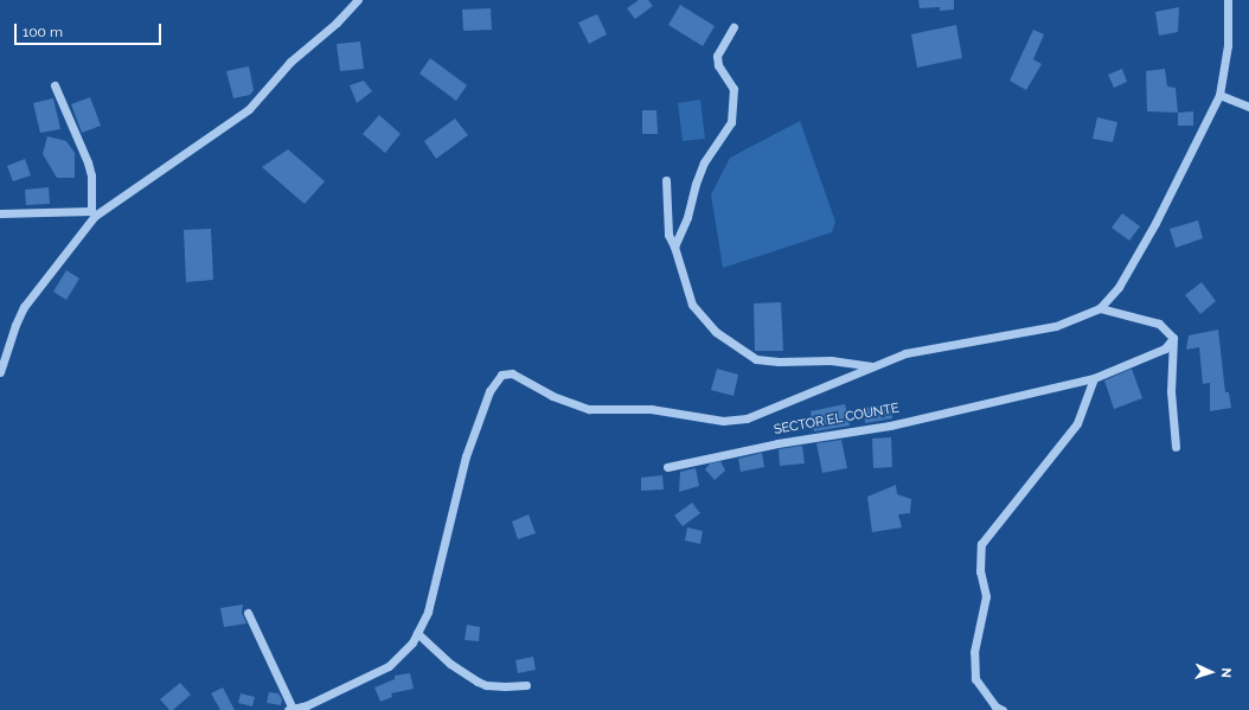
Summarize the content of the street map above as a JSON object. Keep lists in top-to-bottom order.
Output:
{
  "streets": {
    "street": ["SECTOR EL COUNTE"]
  },
  "scale_bar": "100 m",
  "north": "right"
}
